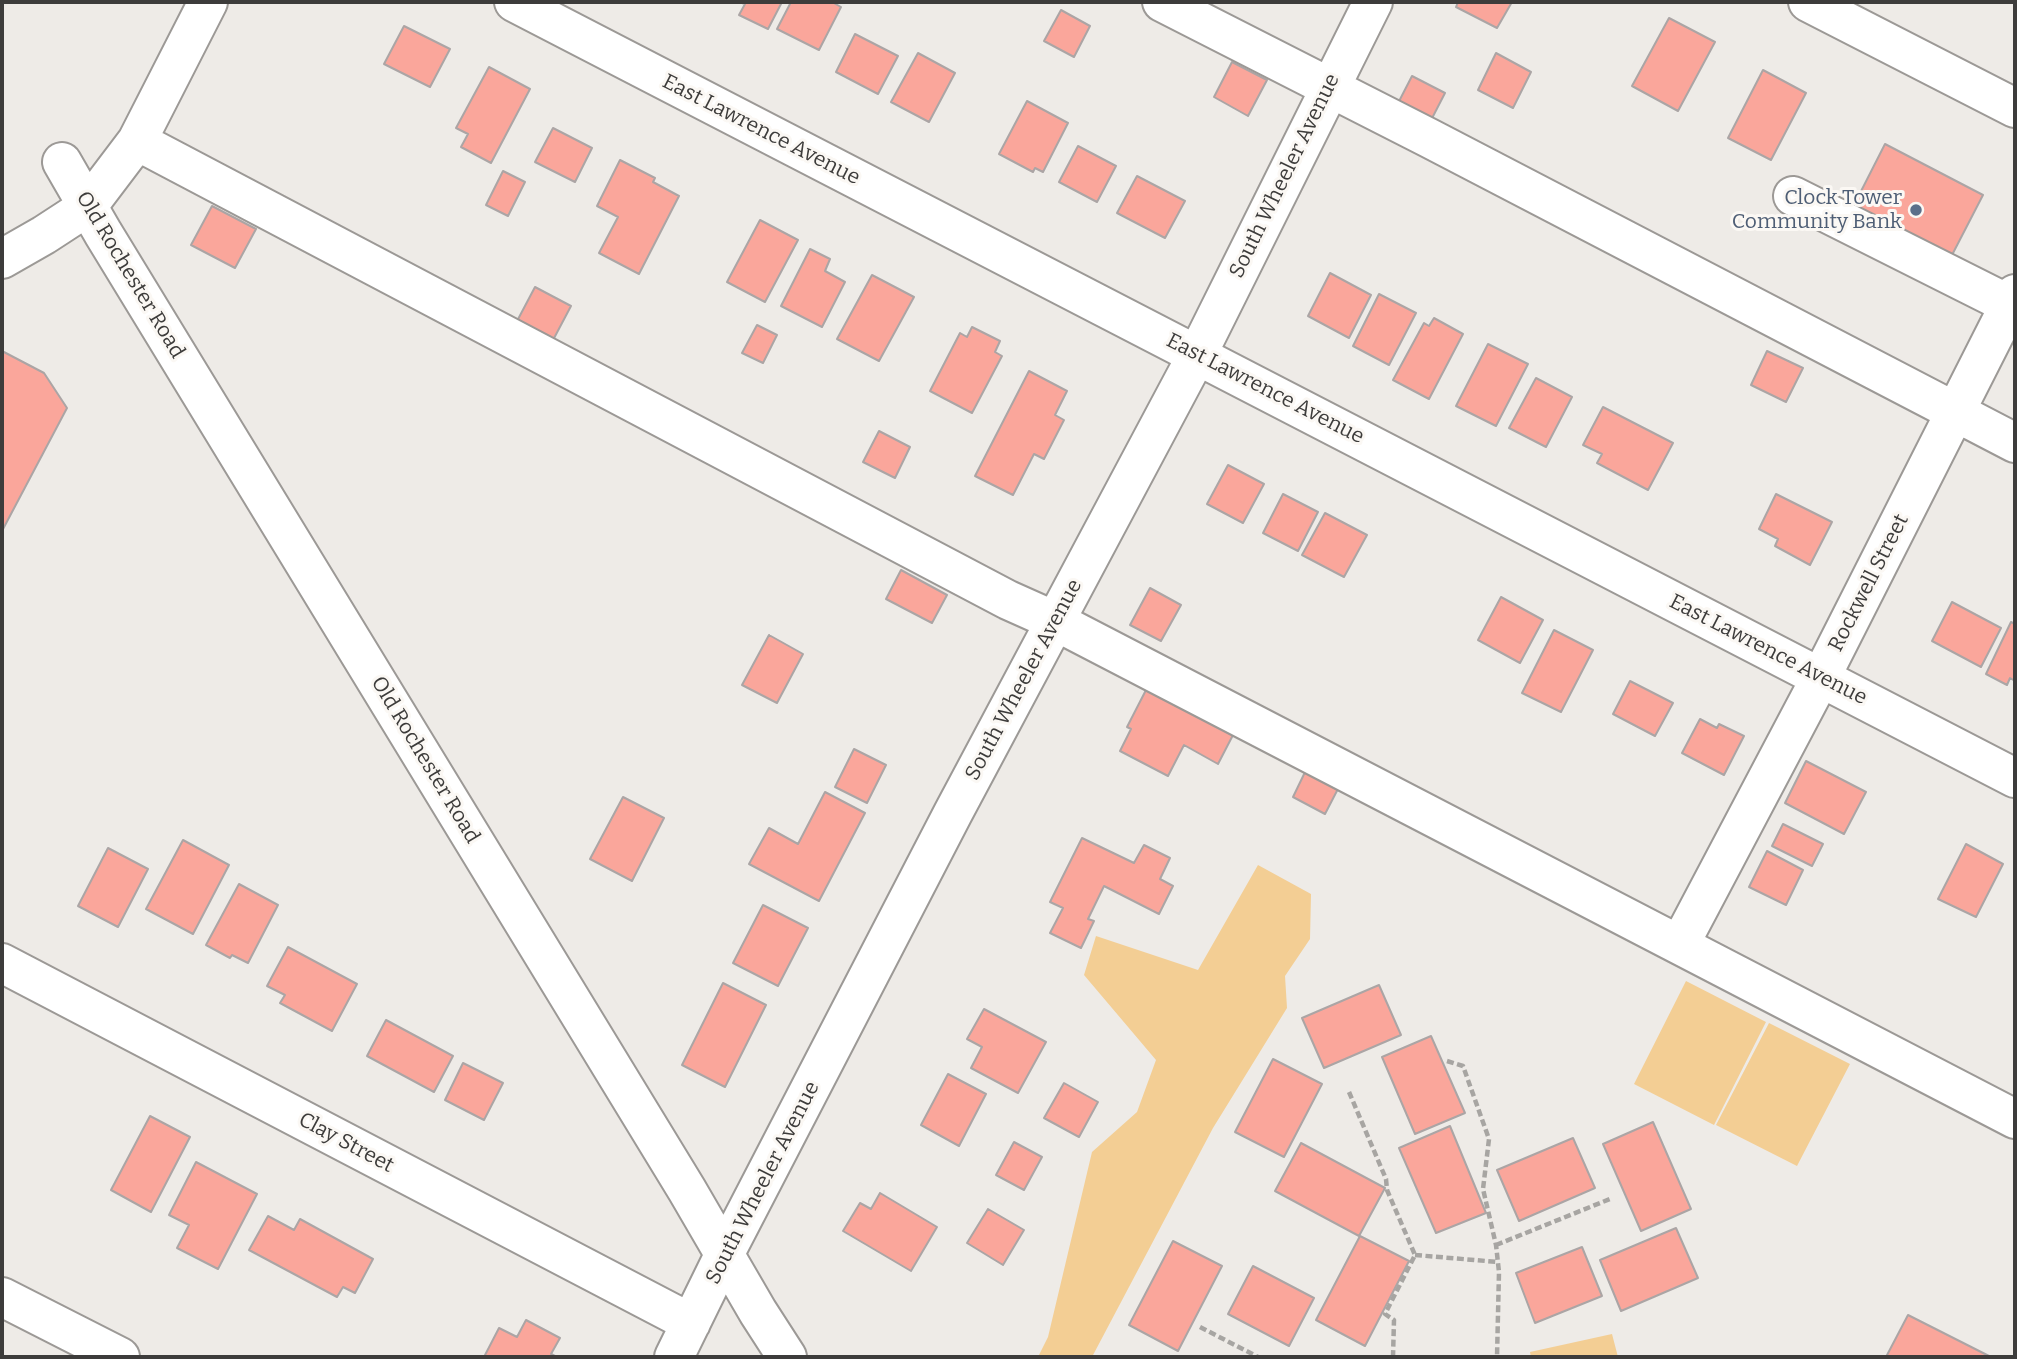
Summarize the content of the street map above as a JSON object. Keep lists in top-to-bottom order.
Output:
{
  "streets": {
    "street": [
      "East Lawrence Avenue",
      "South Wheeler Avenue",
      "Old Rochester Road",
      "Rockwell Street",
      "Clay Street"
    ]
  },
  "crossings": [
    ["East Lawrence Avenue", "South Wheeler Avenue"],
    ["East Lawrence Avenue", "Rockwell Street"],
    ["South Wheeler Avenue", "Old Rochester Road"],
    ["South Wheeler Avenue", "Clay Street"]
  ],
  "places": ["Clock Tower Community Bank"]
}
